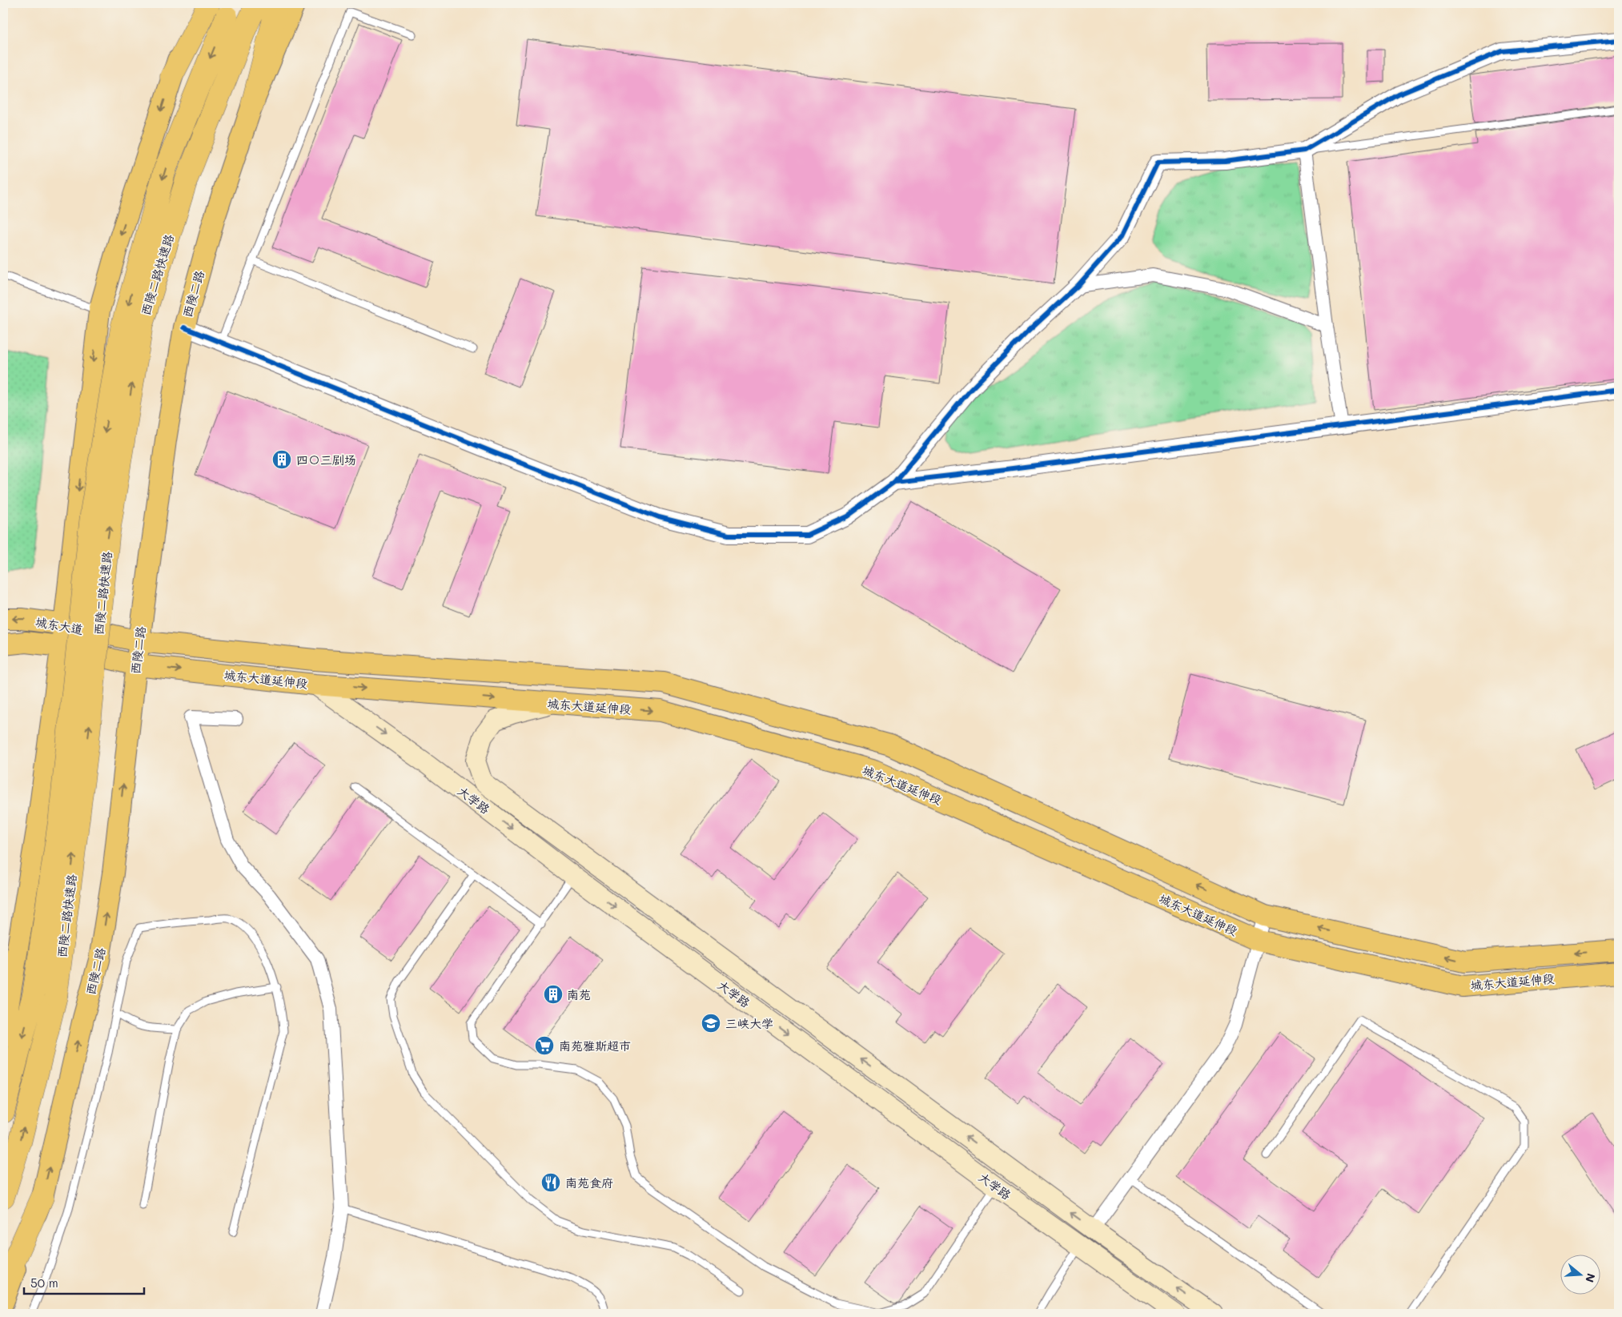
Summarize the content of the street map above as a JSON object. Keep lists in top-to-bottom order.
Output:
{
  "streets": {
    "highway": ["西陵二路快速路"],
    "main road": [
      "西陵二路",
      "城东大道",
      "城东大道延伸段",
      "大学路"
    ]
  },
  "crossings": [
    ["西陵二路", "城东大道"],
    ["西陵二路", "城东大道延伸段"],
    ["城东大道", "城东大道延伸段"],
    ["城东大道延伸段", "大学路"]
  ],
  "places": {
    "building": ["四〇三剧场", "南苑"],
    "school or university": ["三峡大学"],
    "supermarket": ["南苑雅斯超市"],
    "restaurant": ["南苑食府"]
  },
  "scale_bar": "50 m",
  "north": "right"
}
